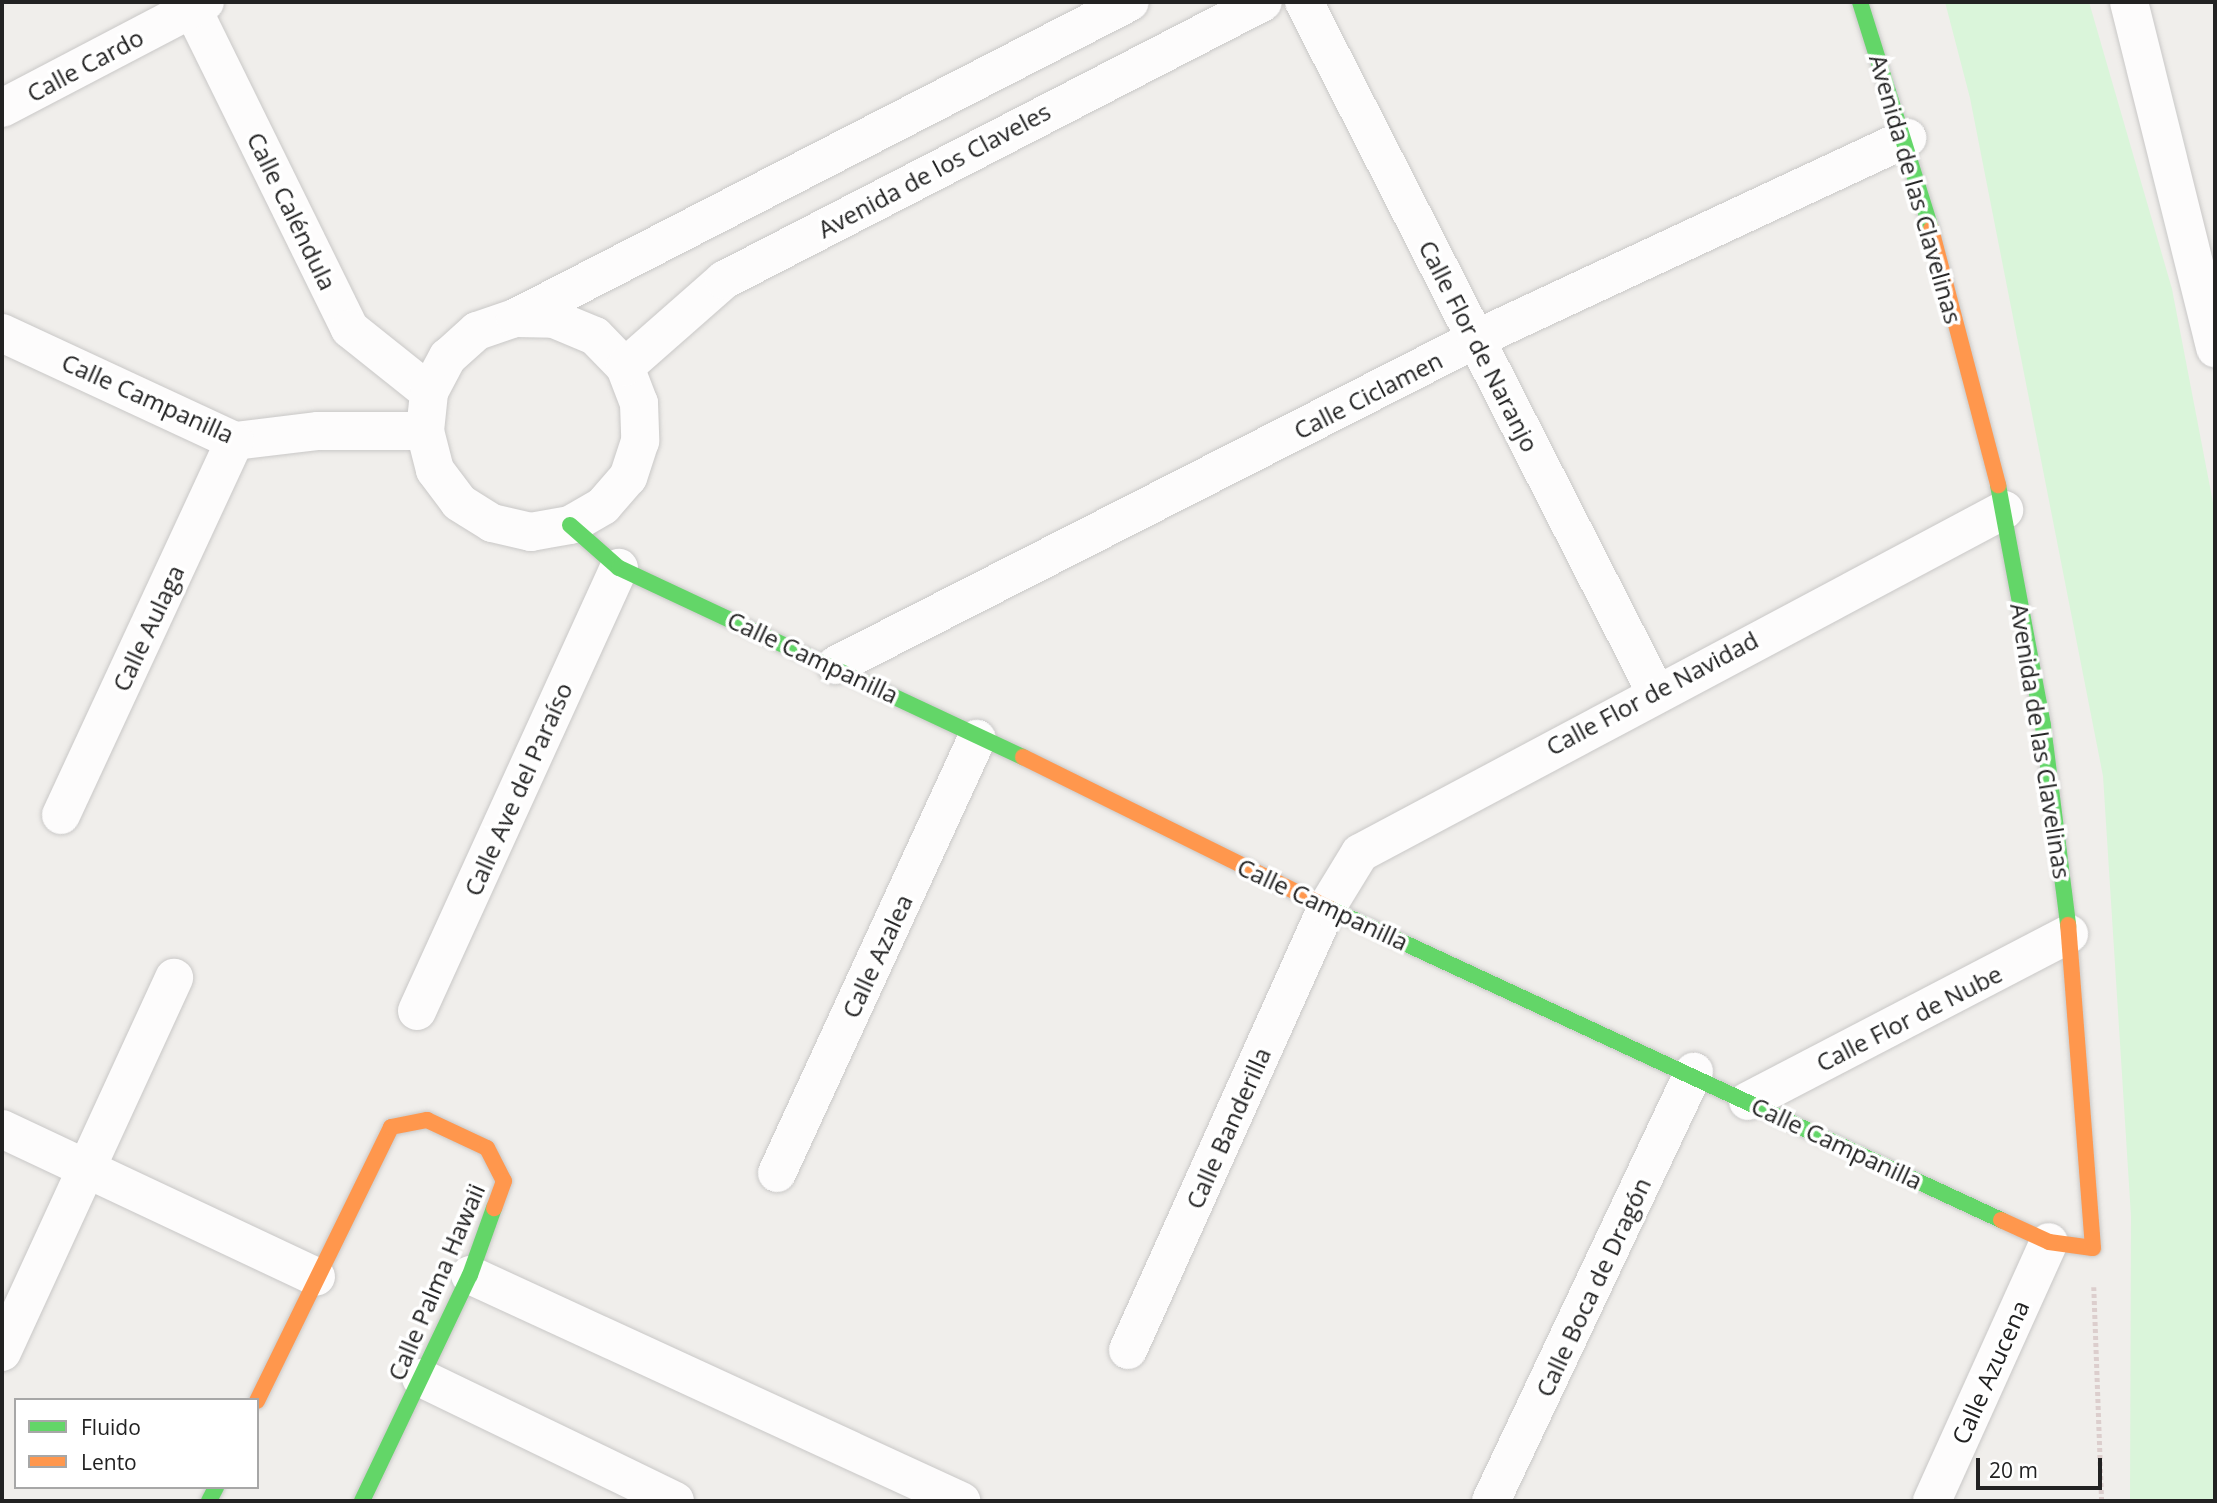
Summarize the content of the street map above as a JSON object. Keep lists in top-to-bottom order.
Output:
{
  "streets": {
    "street": [
      "Calle Cardo",
      "Avenida de los Claveles",
      "Avenida de las Clavelinas",
      "Calle Caléndula",
      "Calle Flor de Naranjo",
      "Calle Ciclamen",
      "Calle Campanilla",
      "Calle Aulaga",
      "Calle Flor de Navidad",
      "Calle Ave del Paraíso",
      "Calle Azalea",
      "Calle Flor de Nube",
      "Calle Banderilla",
      "Calle Palma Hawaii",
      "Calle Boca de Dragón",
      "Calle Azucena"
    ]
  },
  "crossings": [
    ["Calle Cardo", "Calle Caléndula"],
    ["Avenida de los Claveles", "Calle Caléndula"],
    ["Avenida de los Claveles", "Calle Campanilla"],
    ["Avenida de las Clavelinas", "Calle Ciclamen"],
    ["Avenida de las Clavelinas", "Calle Campanilla"],
    ["Avenida de las Clavelinas", "Calle Flor de Navidad"],
    ["Avenida de las Clavelinas", "Calle Flor de Nube"],
    ["Calle Caléndula", "Calle Campanilla"],
    ["Calle Flor de Naranjo", "Calle Ciclamen"],
    ["Calle Flor de Naranjo", "Calle Flor de Navidad"],
    ["Calle Ciclamen", "Calle Campanilla"],
    ["Calle Campanilla", "Calle Aulaga"],
    ["Calle Campanilla", "Calle Flor de Navidad"],
    ["Calle Campanilla", "Calle Ave del Paraíso"],
    ["Calle Campanilla", "Calle Azalea"],
    ["Calle Campanilla", "Calle Flor de Nube"],
    ["Calle Campanilla", "Calle Banderilla"],
    ["Calle Campanilla", "Calle Boca de Dragón"],
    ["Calle Campanilla", "Calle Azucena"],
    ["Calle Flor de Navidad", "Calle Banderilla"]
  ],
  "legend": ["Fluido", "Lento"],
  "scale_bar": "20 m"
}
